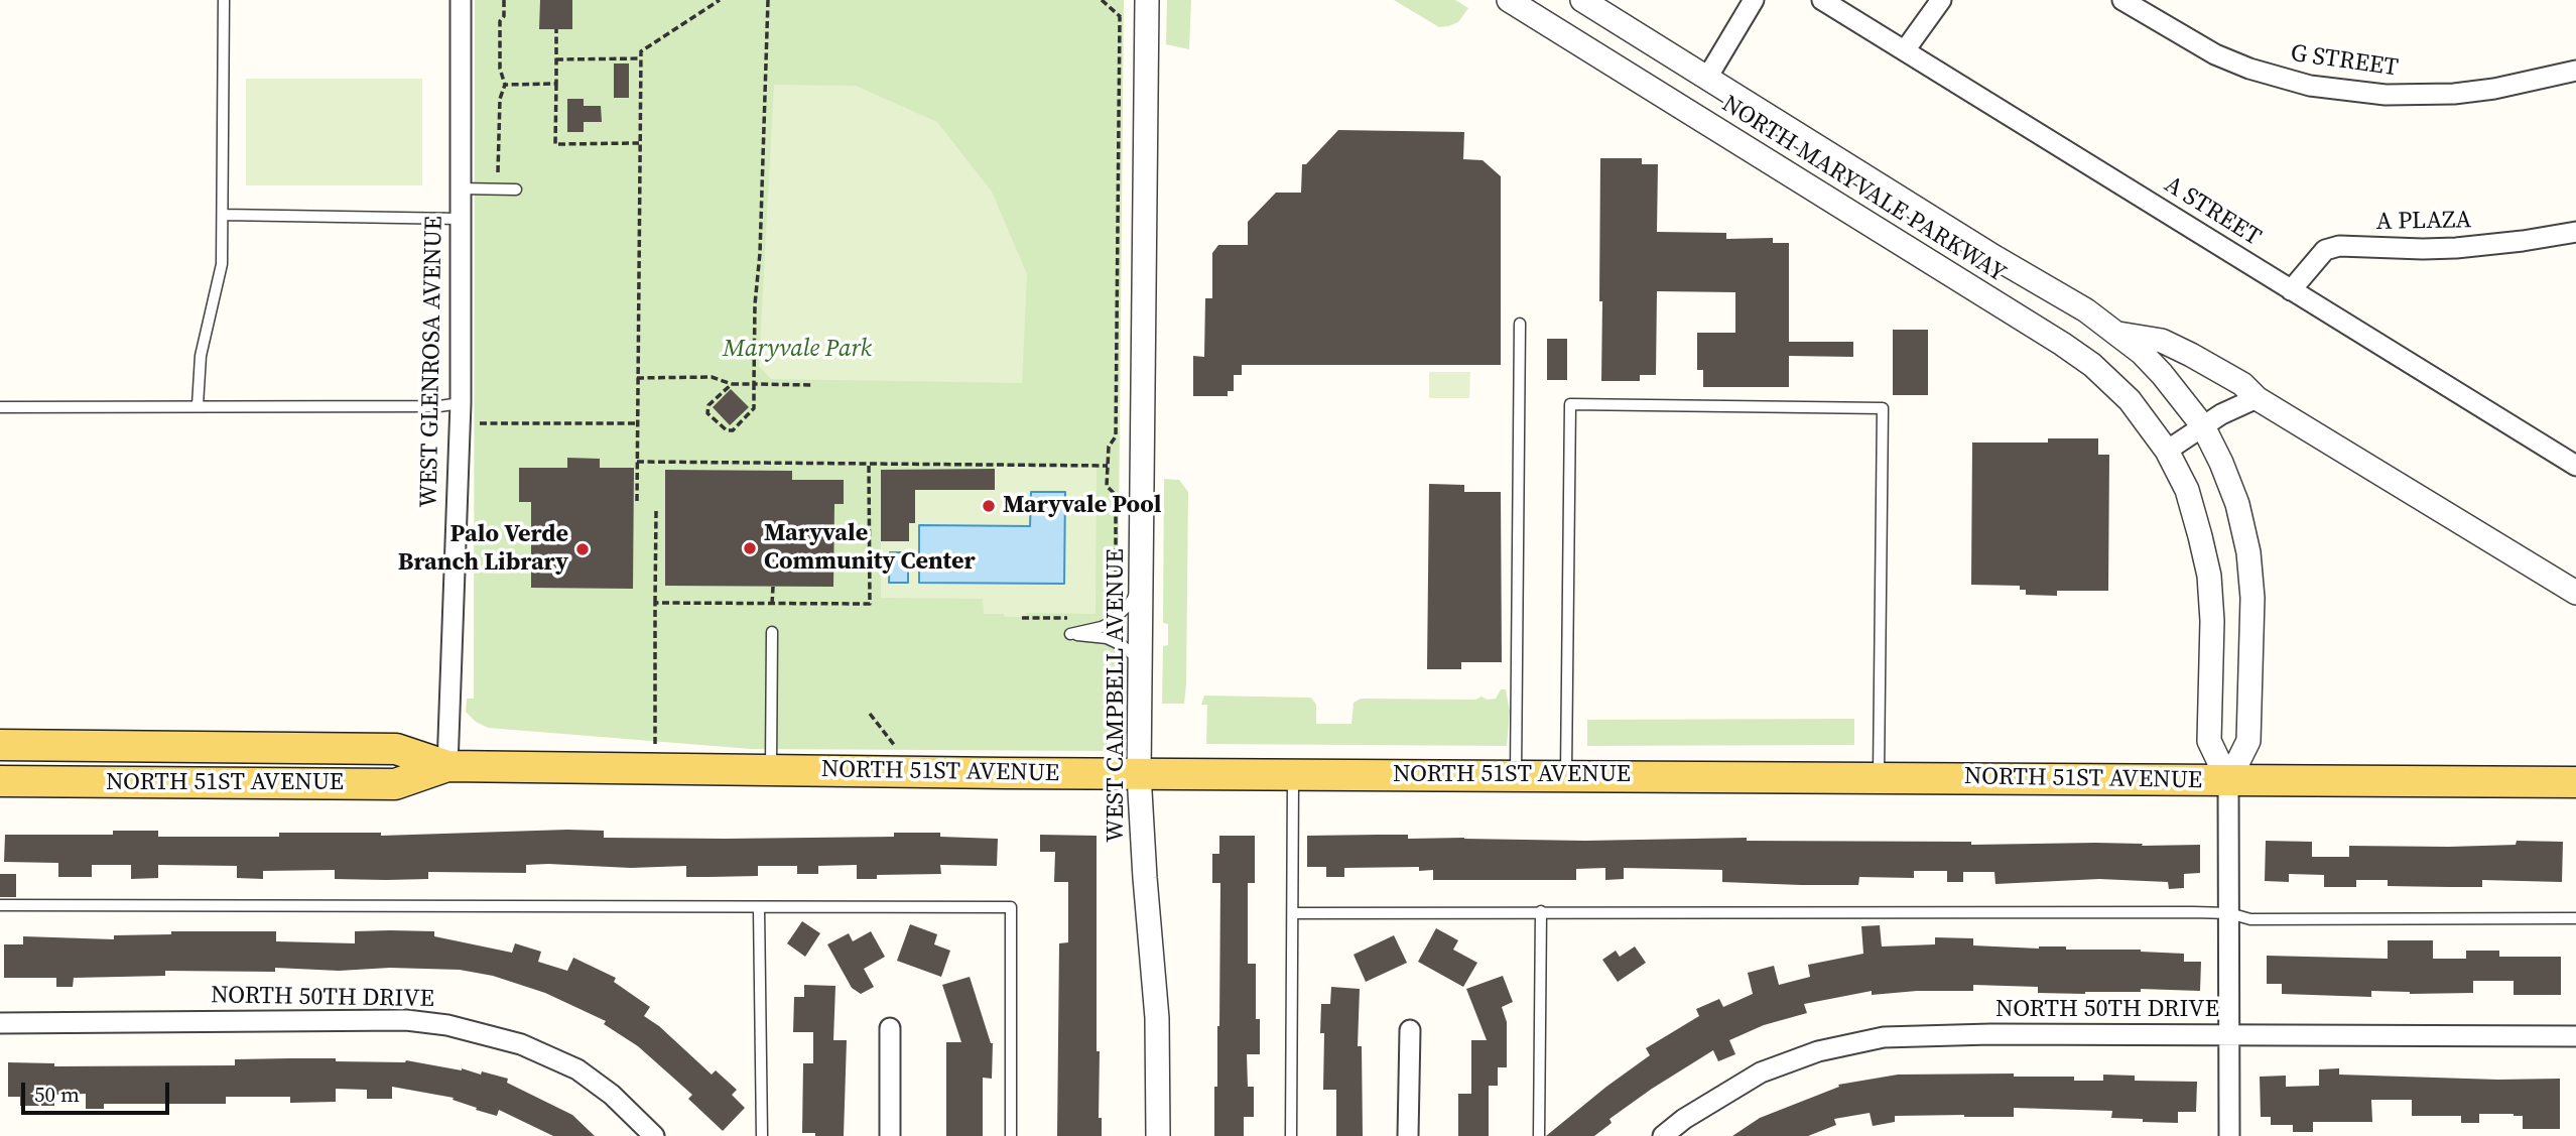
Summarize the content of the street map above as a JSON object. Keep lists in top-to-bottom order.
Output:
{
  "streets": {
    "main road": ["NORTH 51ST AVENUE"],
    "street": [
      "G STREET",
      "NORTH MARYVALE PARKWAY",
      "A STREET",
      "A PLAZA",
      "WEST GLENROSA AVENUE",
      "WEST CAMPBELL AVENUE",
      "NORTH 50TH DRIVE"
    ]
  },
  "crossings": [
    ["NORTH MARYVALE PARKWAY", "NORTH 51ST AVENUE"],
    ["A STREET", "A PLAZA"],
    ["WEST GLENROSA AVENUE", "NORTH 51ST AVENUE"],
    ["WEST CAMPBELL AVENUE", "NORTH 51ST AVENUE"]
  ],
  "parks": ["Maryvale Park"],
  "places": ["Maryvale Pool", "Maryvale Community Center", "Palo Verde Branch Library"],
  "scale_bar": "50 m"
}
